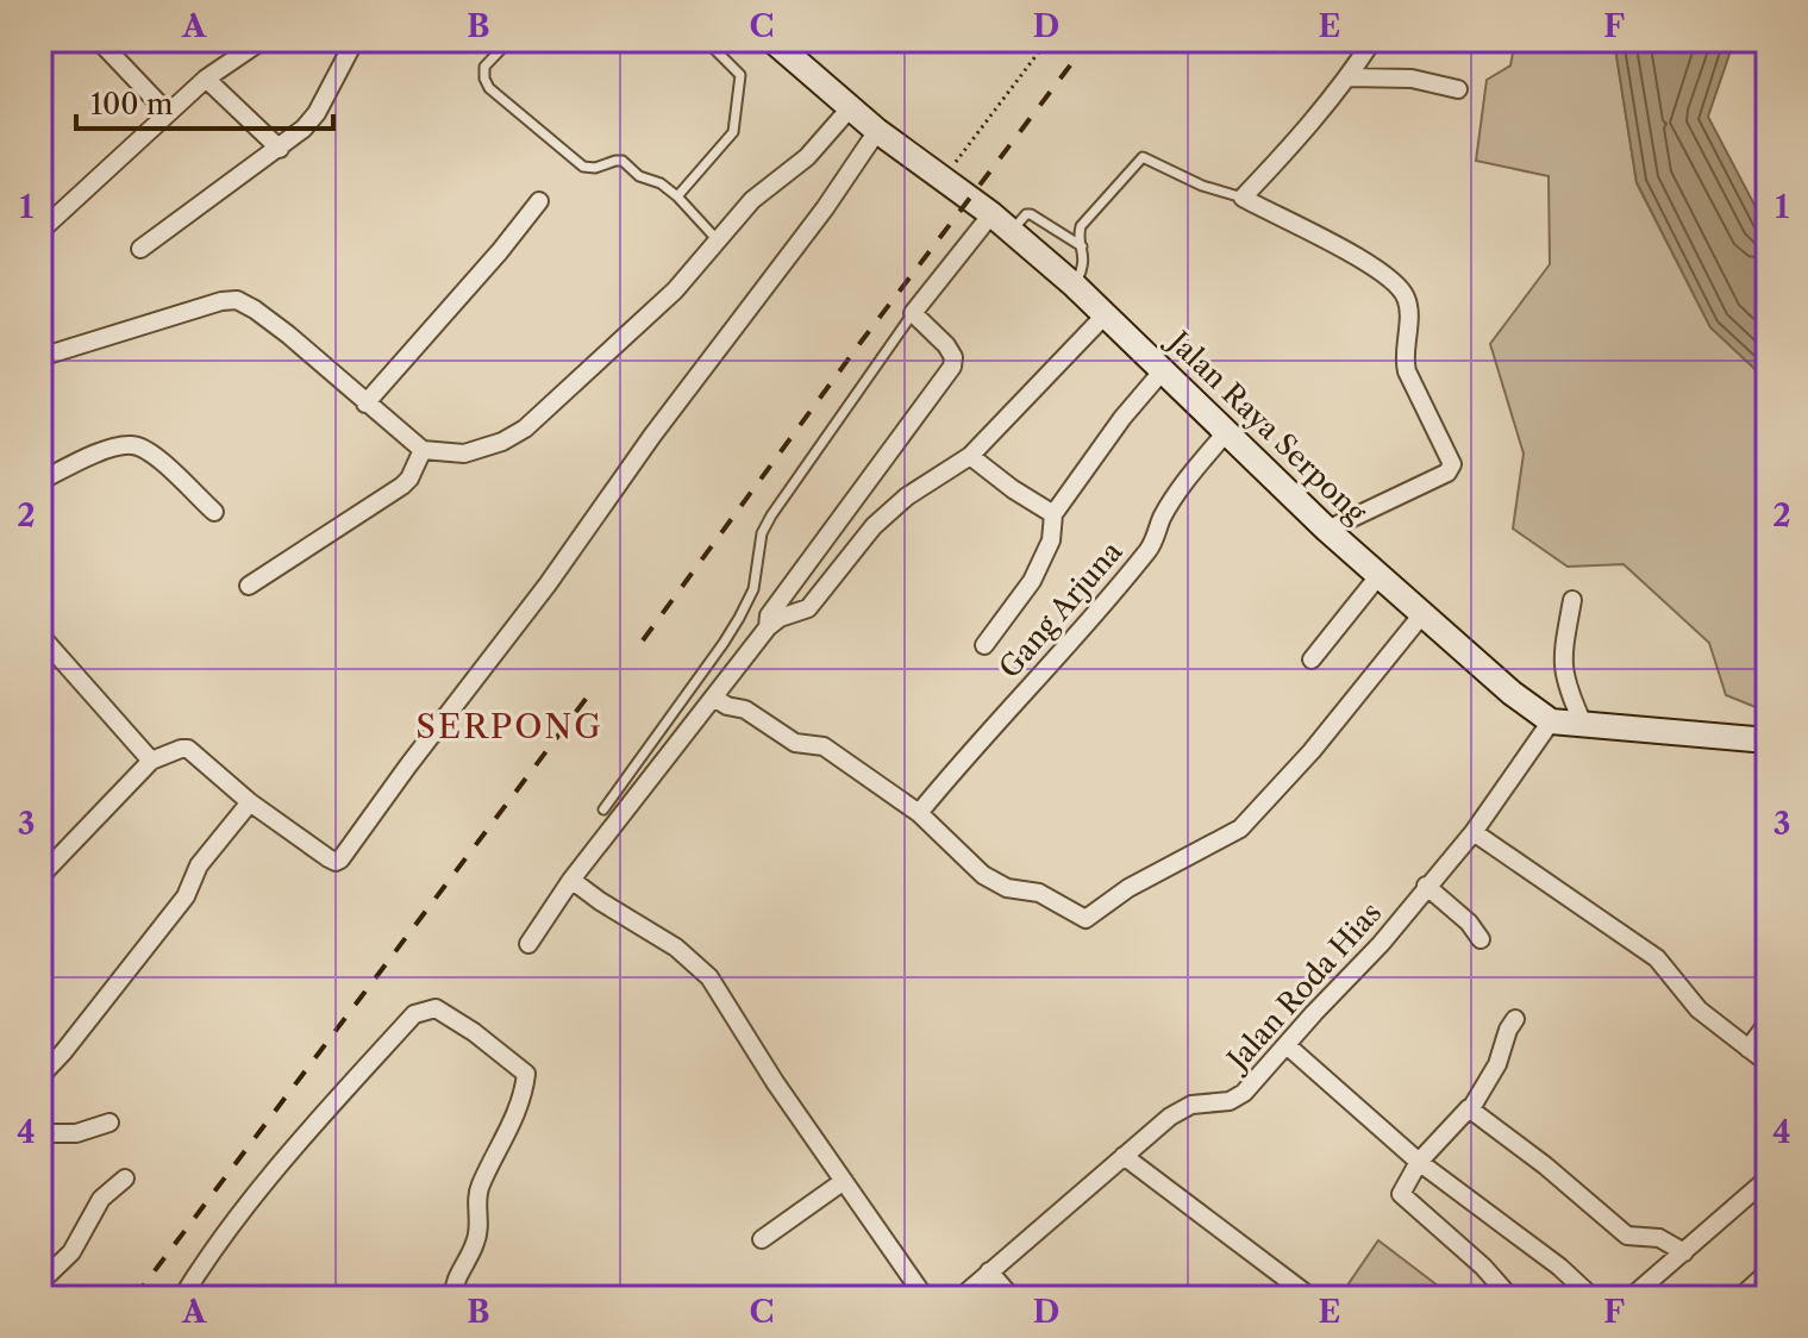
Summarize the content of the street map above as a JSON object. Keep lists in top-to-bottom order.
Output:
{
  "streets": {
    "main road": ["Jalan Raya Serpong"],
    "street": ["Gang Arjuna", "Jalan Roda Hias"]
  },
  "crossings": [
    ["Jalan Raya Serpong", "Gang Arjuna"],
    ["Jalan Raya Serpong", "Jalan Roda Hias"]
  ],
  "districts": ["SERPONG"],
  "scale_bar": "100 m",
  "grid": {
    "columns": [
      "A",
      "B",
      "C",
      "D",
      "E",
      "F"
    ],
    "rows": [
      "1",
      "2",
      "3",
      "4"
    ]
  }
}
